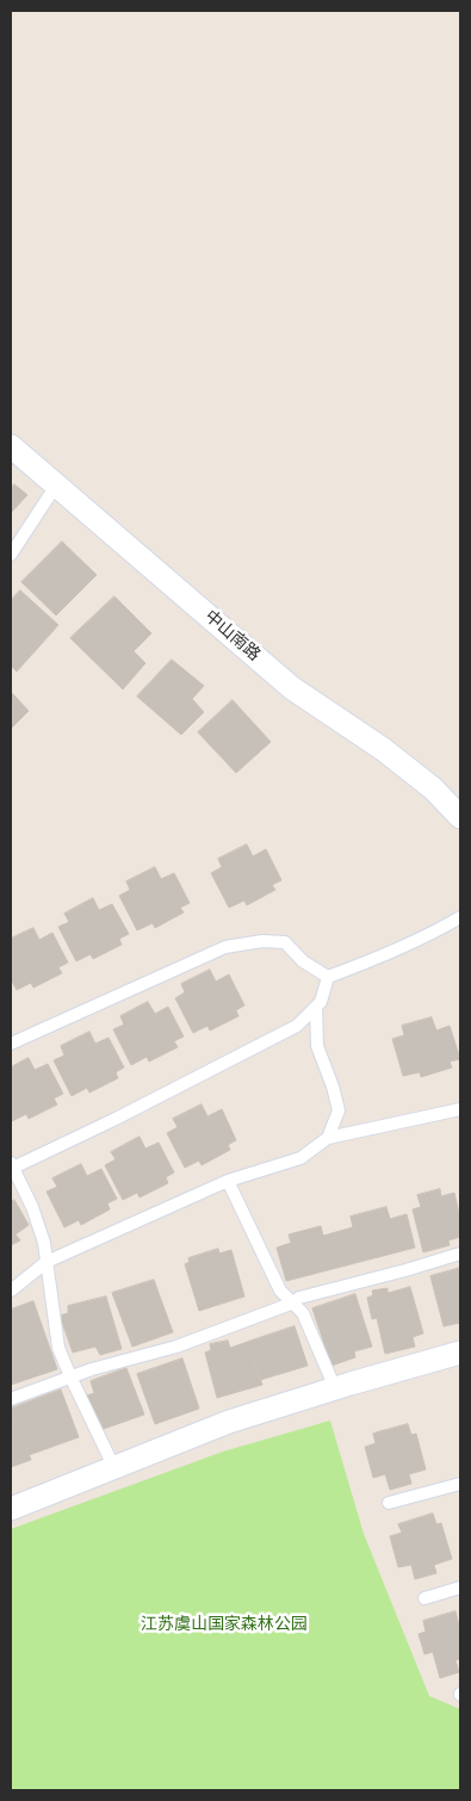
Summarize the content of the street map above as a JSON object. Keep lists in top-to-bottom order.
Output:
{
  "streets": {
    "street": ["中山南路"]
  },
  "parks": ["江苏虞山国家森林公园"]
}
